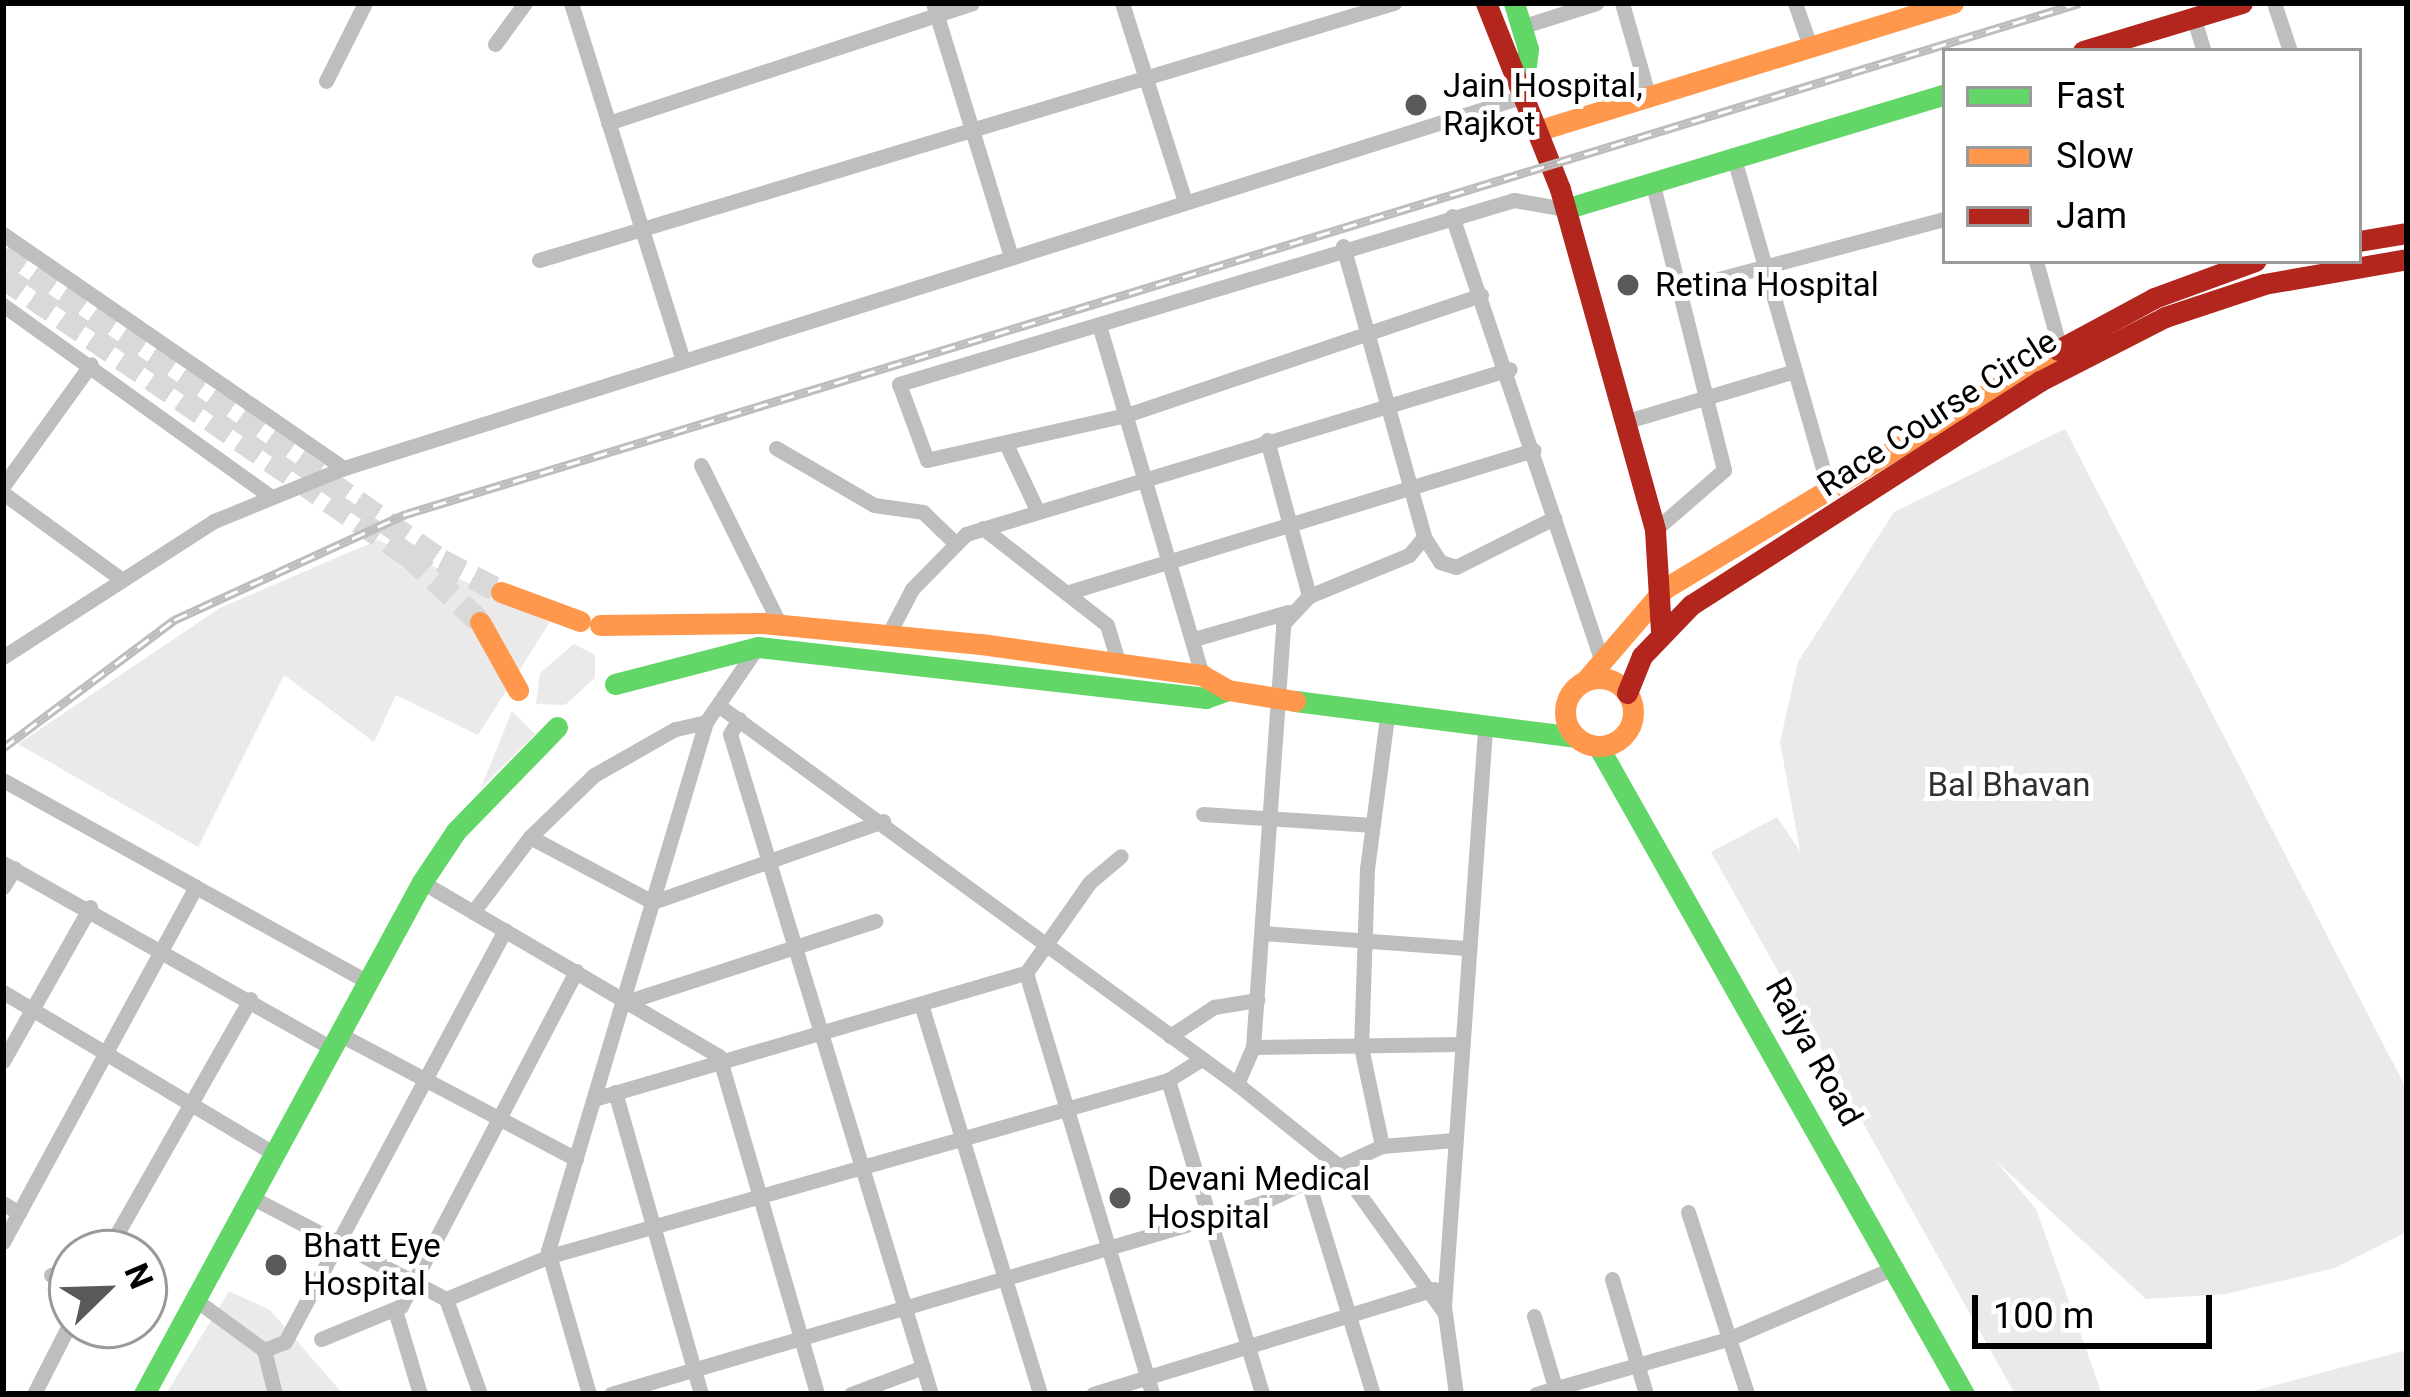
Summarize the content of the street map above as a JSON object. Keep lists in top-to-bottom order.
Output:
{
  "streets": {
    "main road": ["Race Course Circle", "Raiya Road"]
  },
  "crossings": [
    ["Race Course Circle", "Raiya Road"]
  ],
  "parks": ["Bal Bhavan"],
  "places": [
    "Jain Hospital, Rajkot",
    "Retina Hospital",
    "Devani Medical Hospital",
    "Bhatt Eye Hospital"
  ],
  "legend": ["Fast", "Slow", "Jam"],
  "scale_bar": "100 m",
  "north": "top right"
}
